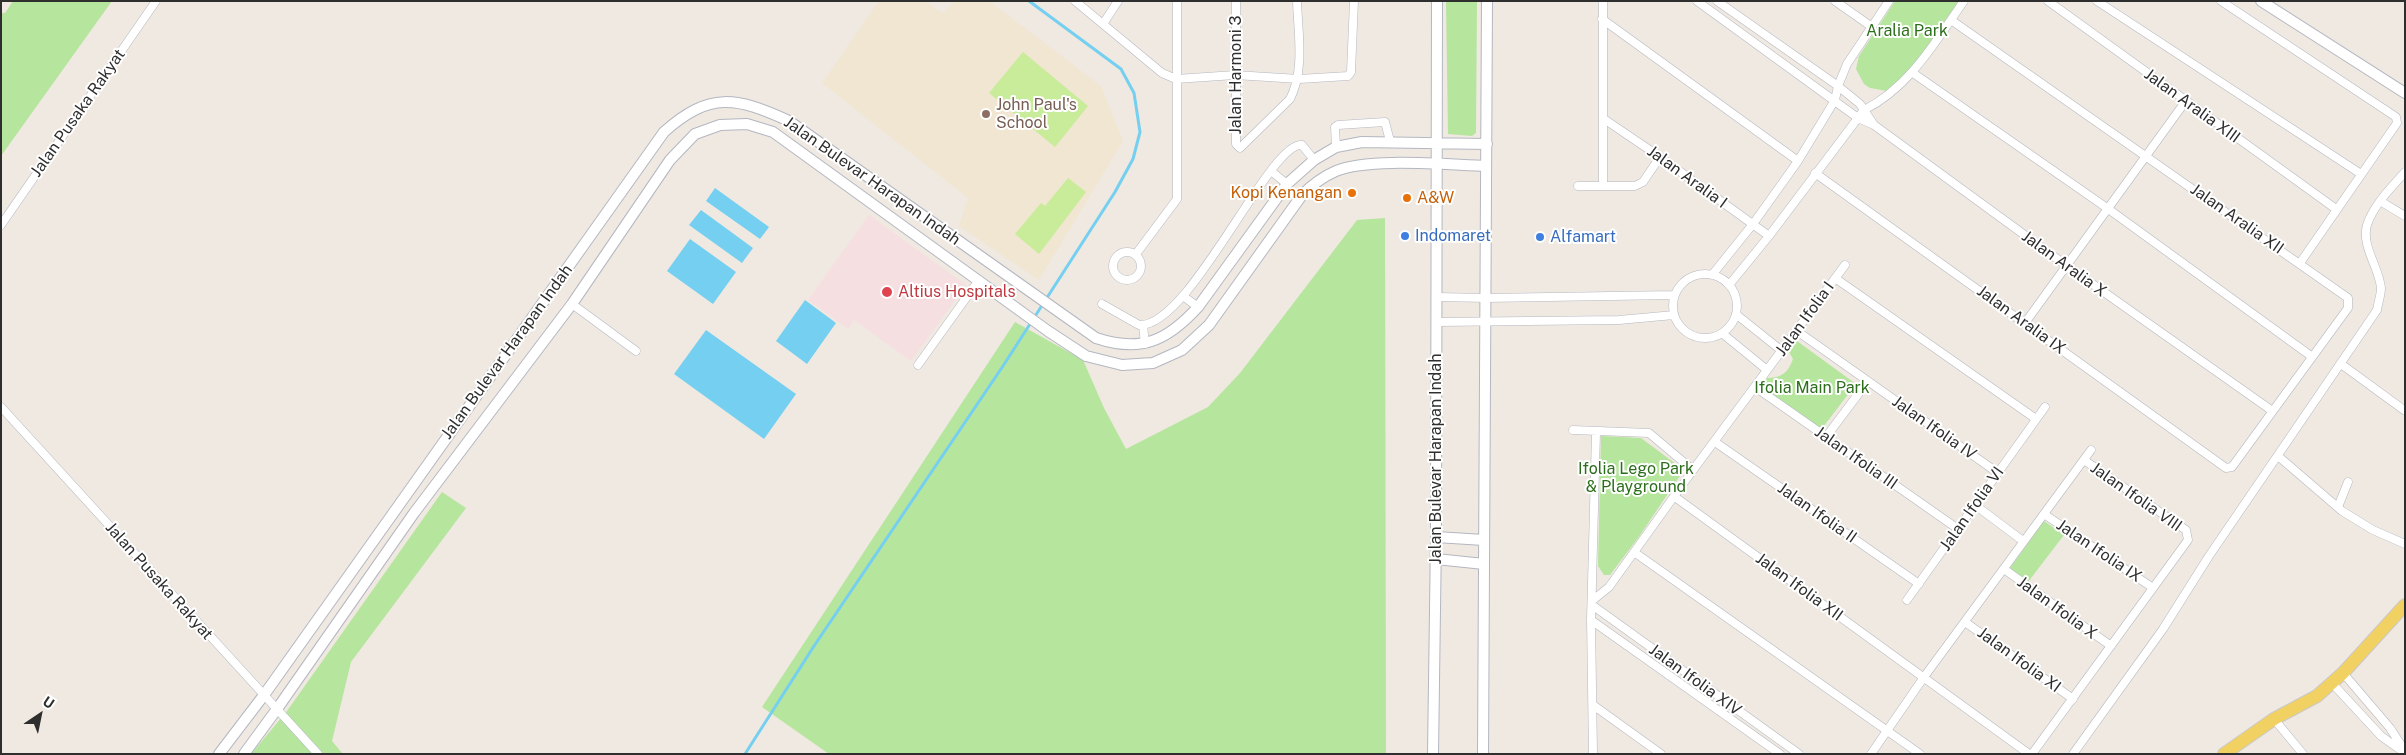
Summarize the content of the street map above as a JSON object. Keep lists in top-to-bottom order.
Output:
{
  "streets": {
    "street": [
      "Jalan Harmoni 3",
      "Jalan Aralia XIII",
      "Jalan Pusaka Rakyat",
      "Jalan Aralia I",
      "Jalan Bulevar Harapan Indah",
      "Jalan Aralia XII",
      "Jalan Aralia X",
      "Jalan Ifolia I",
      "Jalan Aralia IX",
      "Jalan Ifolia IV",
      "Jalan Ifolia III",
      "Jalan Ifolia VIII",
      "Jalan Ifolia VI",
      "Jalan Ifolia II",
      "Jalan Ifolia IX",
      "Jalan Ifolia XII",
      "Jalan Ifolia X",
      "Jalan Ifolia XI",
      "Jalan Ifolia XIV"
    ]
  },
  "crossings": [
    ["Jalan Pusaka Rakyat", "Jalan Bulevar Harapan Indah"],
    ["Jalan Aralia XII", "Jalan Aralia X"],
    ["Jalan Aralia XII", "Jalan Aralia IX"],
    ["Jalan Ifolia I", "Jalan Ifolia IV"],
    ["Jalan Ifolia I", "Jalan Ifolia III"],
    ["Jalan Ifolia I", "Jalan Ifolia II"],
    ["Jalan Ifolia I", "Jalan Ifolia XII"],
    ["Jalan Ifolia I", "Jalan Ifolia XIV"],
    ["Jalan Ifolia IV", "Jalan Ifolia VI"],
    ["Jalan Ifolia III", "Jalan Ifolia VI"],
    ["Jalan Ifolia VIII", "Jalan Ifolia IX"],
    ["Jalan Ifolia VI", "Jalan Ifolia II"]
  ],
  "parks": ["Aralia Park", "Ifolia Main Park", "Ifolia Lego Park & Playground"],
  "places": [
    "John Paul's School",
    "Kopi Kenangan",
    "A&W",
    "Indomaret",
    "Alfamart",
    "Altius Hospitals"
  ],
  "north": "top right"
}
